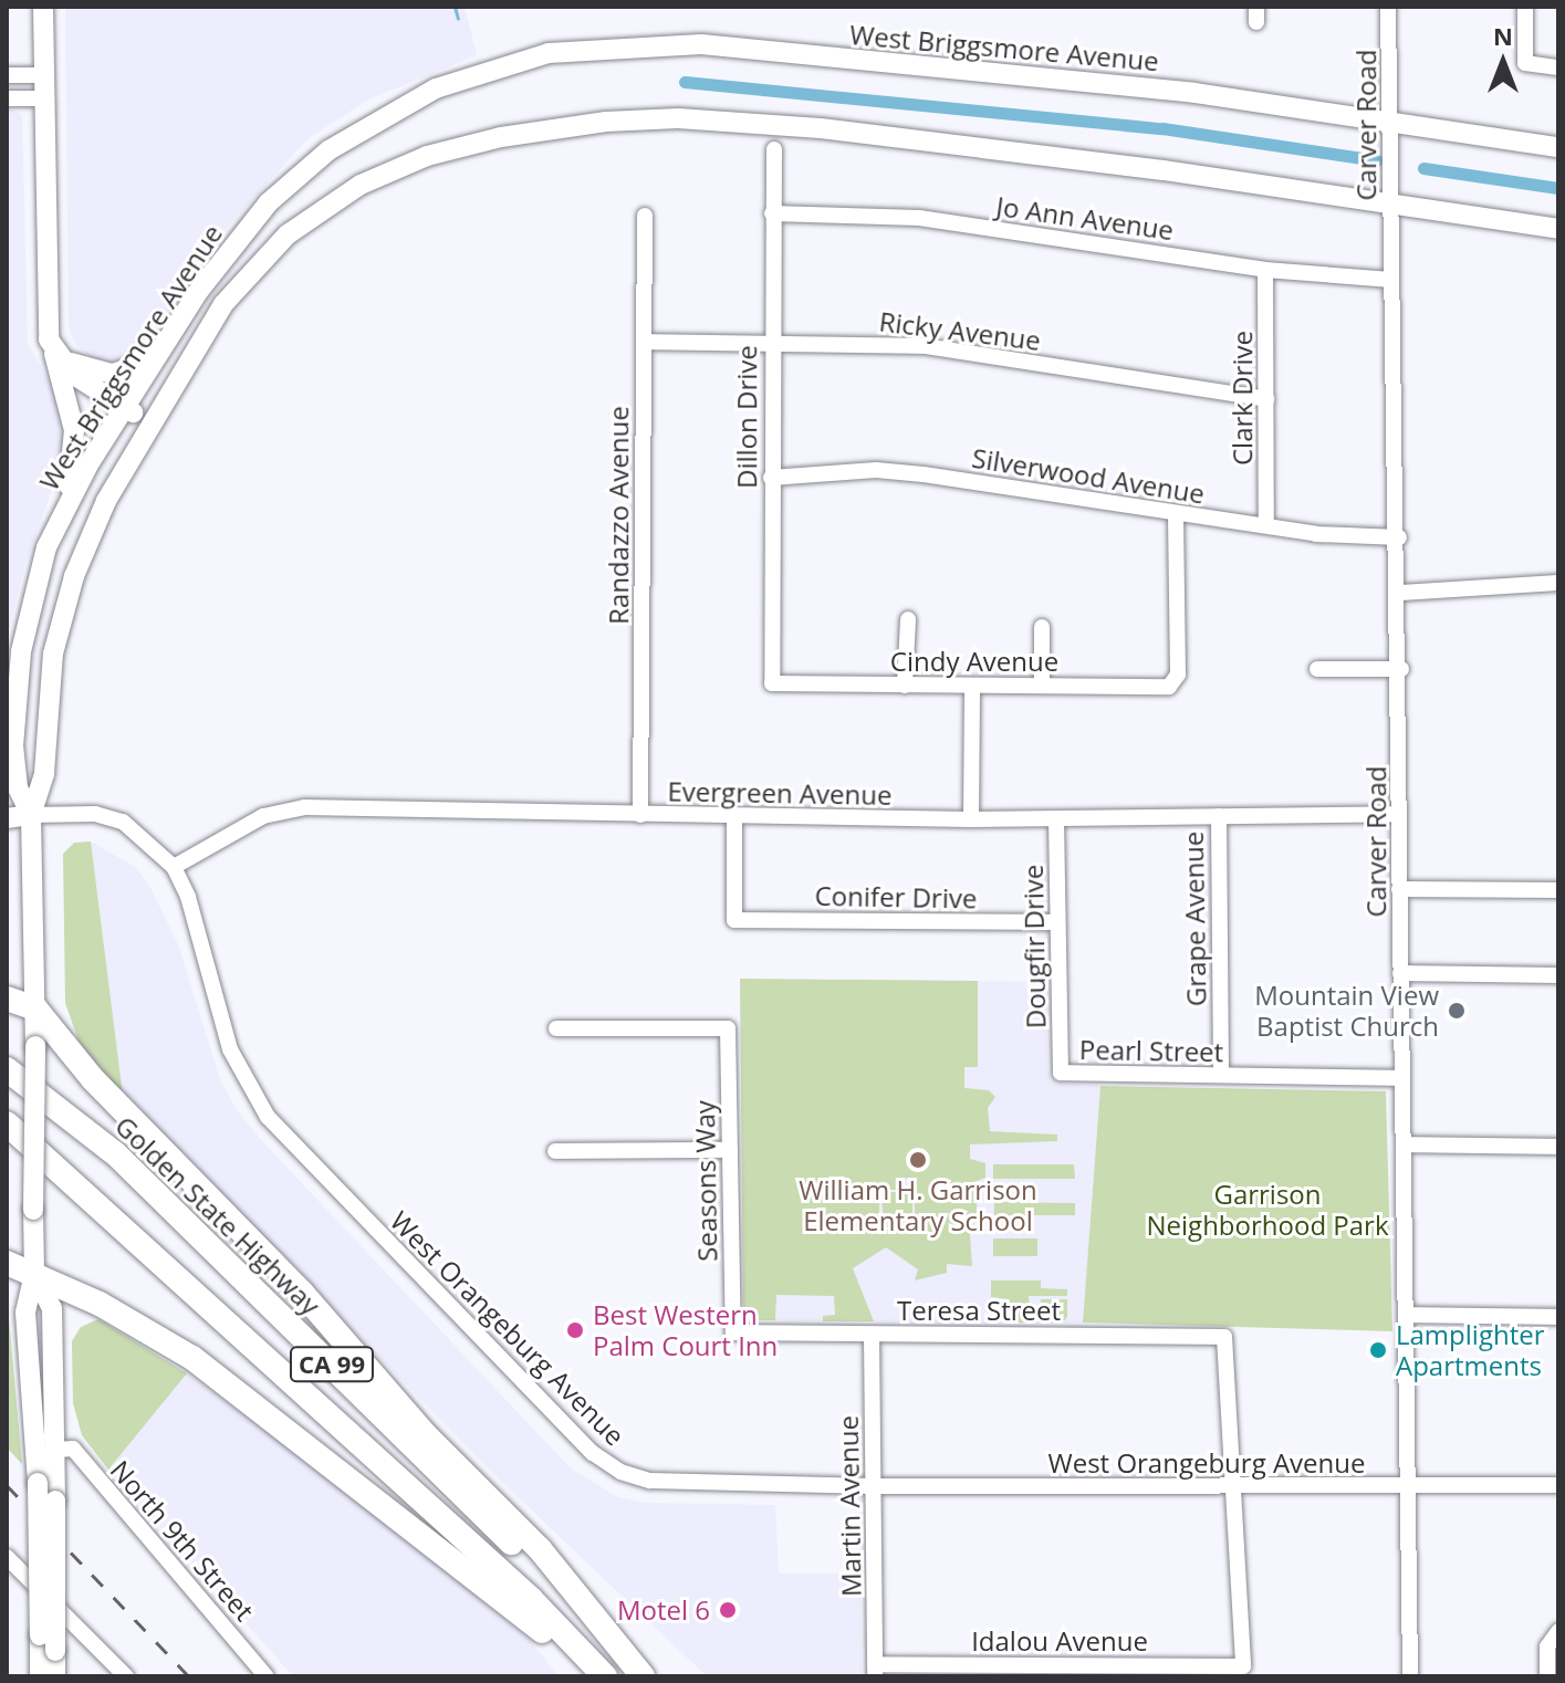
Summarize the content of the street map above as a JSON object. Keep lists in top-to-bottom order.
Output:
{
  "streets": {
    "highway": ["Golden State Highway", "CA 99"],
    "main road": ["West Briggsmore Avenue"],
    "street": [
      "Carver Road",
      "Jo Ann Avenue",
      "Ricky Avenue",
      "Clark Drive",
      "Dillon Drive",
      "Silverwood Avenue",
      "Randazzo Avenue",
      "Cindy Avenue",
      "Evergreen Avenue",
      "Conifer Drive",
      "Grape Avenue",
      "Dougfir Drive",
      "Pearl Street",
      "Seasons Way",
      "Teresa Street",
      "West Orangeburg Avenue",
      "Martin Avenue",
      "North 9th Street",
      "Idalou Avenue"
    ]
  },
  "crossings": [
    ["West Briggsmore Avenue", "Carver Road"],
    ["West Briggsmore Avenue", "West Orangeburg Avenue"],
    ["Carver Road", "Jo Ann Avenue"],
    ["Carver Road", "Silverwood Avenue"],
    ["Carver Road", "Evergreen Avenue"],
    ["Carver Road", "Pearl Street"],
    ["Carver Road", "West Orangeburg Avenue"],
    ["Jo Ann Avenue", "Clark Drive"],
    ["Jo Ann Avenue", "Dillon Drive"],
    ["Ricky Avenue", "Clark Drive"],
    ["Ricky Avenue", "Dillon Drive"],
    ["Ricky Avenue", "Randazzo Avenue"],
    ["Clark Drive", "Silverwood Avenue"],
    ["Dillon Drive", "Silverwood Avenue"],
    ["Dillon Drive", "Cindy Avenue"],
    ["Silverwood Avenue", "Cindy Avenue"],
    ["Randazzo Avenue", "Evergreen Avenue"],
    ["Evergreen Avenue", "Conifer Drive"],
    ["Evergreen Avenue", "Grape Avenue"],
    ["Evergreen Avenue", "Dougfir Drive"],
    ["Evergreen Avenue", "West Orangeburg Avenue"],
    ["Conifer Drive", "Dougfir Drive"],
    ["Grape Avenue", "Pearl Street"],
    ["Dougfir Drive", "Pearl Street"],
    ["Seasons Way", "Teresa Street"],
    ["Teresa Street", "West Orangeburg Avenue"],
    ["Teresa Street", "Martin Avenue"],
    ["Teresa Street", "Idalou Avenue"],
    ["West Orangeburg Avenue", "Martin Avenue"],
    ["West Orangeburg Avenue", "Idalou Avenue"],
    ["Martin Avenue", "Idalou Avenue"]
  ],
  "parks": ["Garrison Neighborhood Park"],
  "places": [
    "Mountain View Baptist Church",
    "William H. Garrison Elementary School",
    "Best Western Palm Court Inn",
    "Lamplighter Apartments",
    "Motel 6"
  ],
  "north": "top"
}
